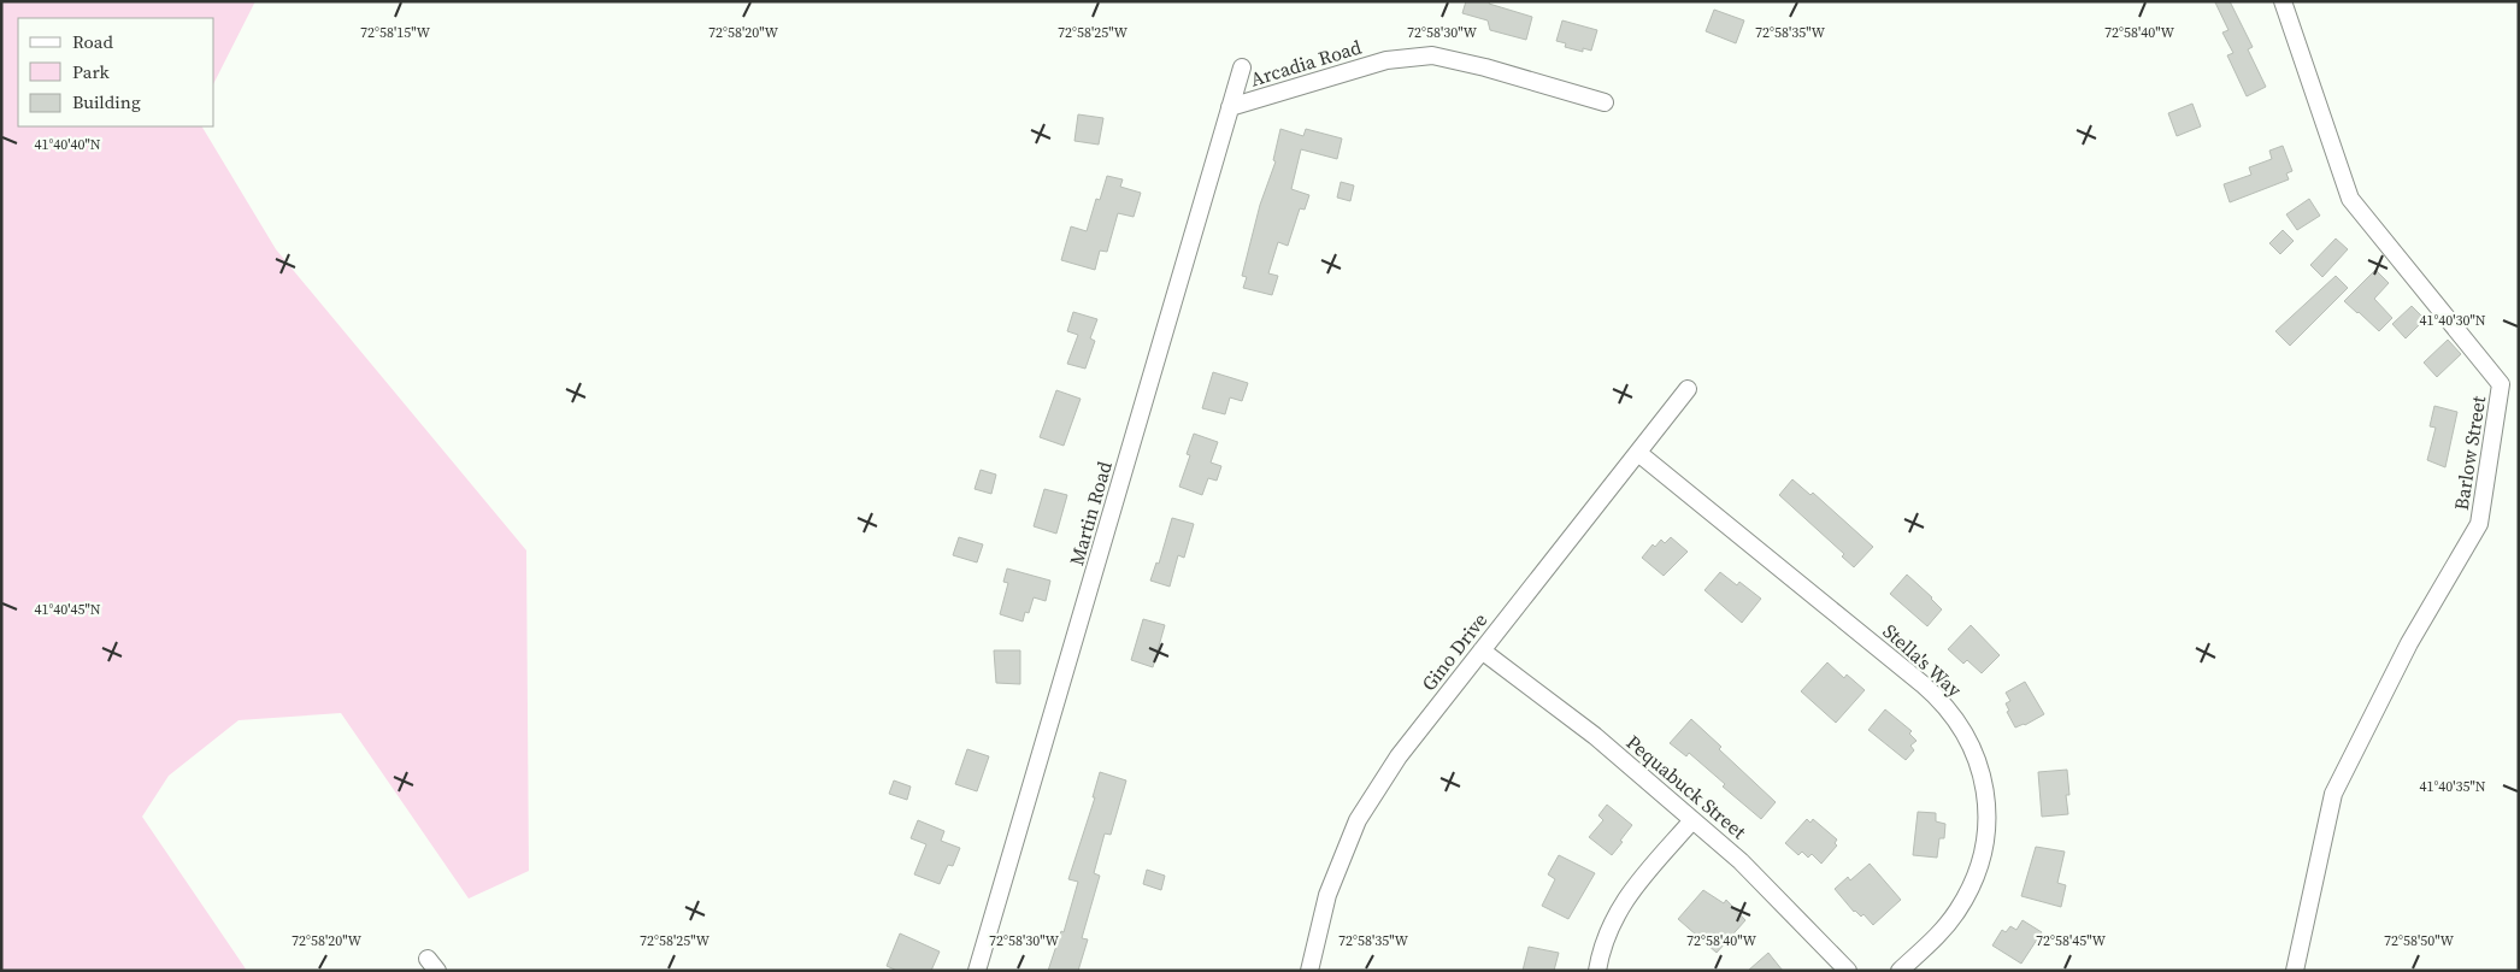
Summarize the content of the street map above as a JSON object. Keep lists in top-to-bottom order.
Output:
{
  "streets": {
    "street": [
      "Arcadia Road",
      "Barlow Street",
      "Martin Road",
      "Gino Drive",
      "Stella's Way",
      "Pequabuck Street"
    ]
  },
  "crossings": [
    ["Arcadia Road", "Martin Road"],
    ["Gino Drive", "Stella's Way"],
    ["Gino Drive", "Pequabuck Street"]
  ],
  "legend": ["Road", "Park", "Building"],
  "coordinates": [
    "72°58'15\"W",
    "72°58'20\"W",
    "72°58'25\"W",
    "72°58'30\"W",
    "72°58'35\"W",
    "72°58'40\"W",
    "41°40'40\"N",
    "41°40'30\"N",
    "41°40'45\"N",
    "41°40'35\"N",
    "72°58'45\"W",
    "72°58'50\"W"
  ]
}
